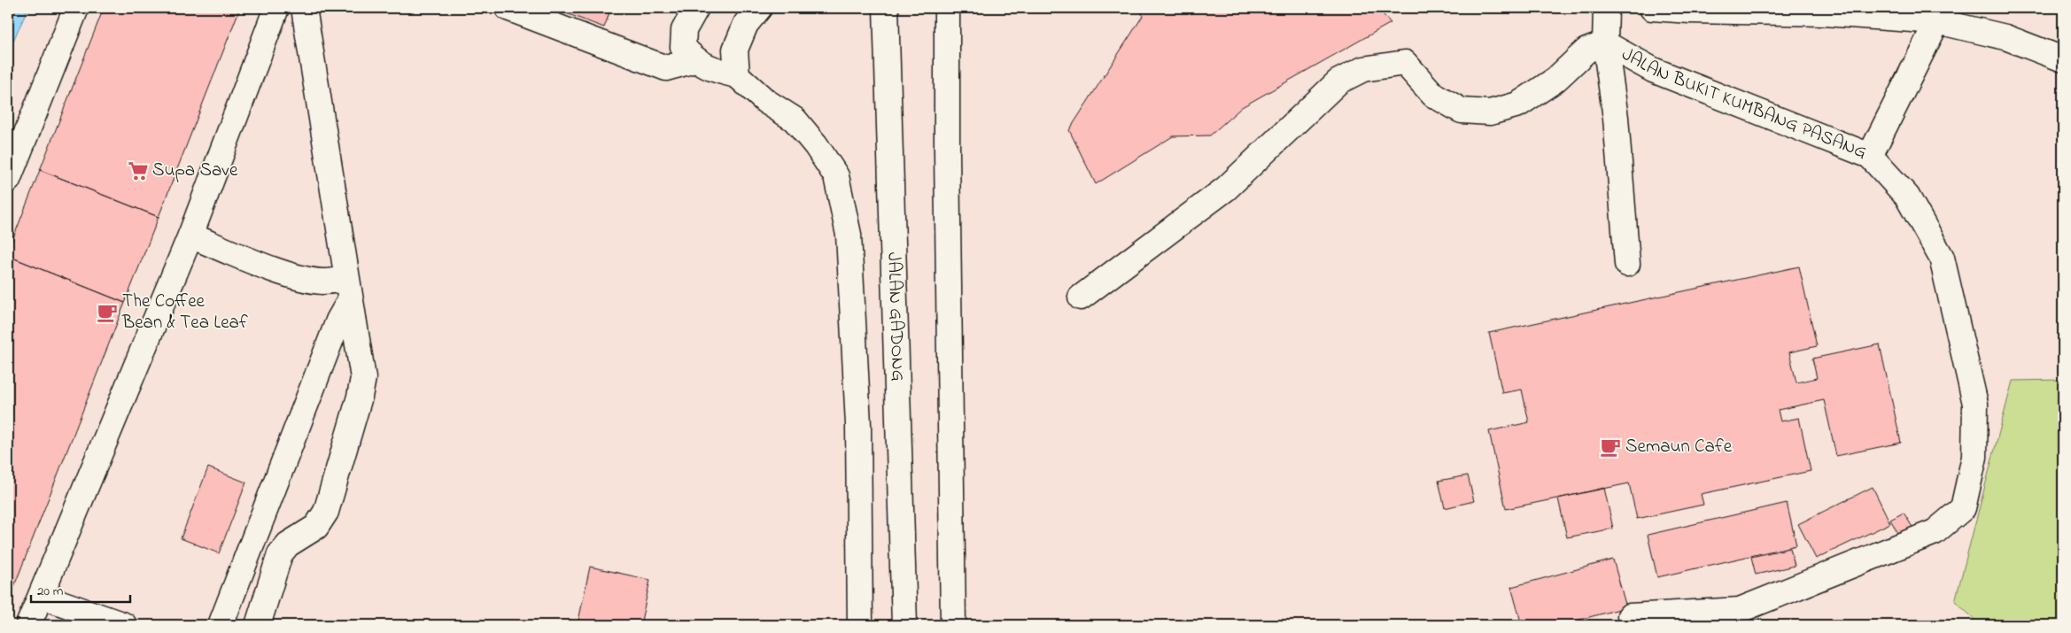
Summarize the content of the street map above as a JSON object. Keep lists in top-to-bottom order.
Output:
{
  "streets": {
    "main road": ["JALAN BUKIT KUMBANG PASANG", "JALAN GADONG"]
  },
  "places": {
    "supermarket": ["Supa Save"],
    "cafe": ["The Coffee Bean & Tea Leaf", "Semaun Cafe"]
  },
  "scale_bar": "20 m"
}
